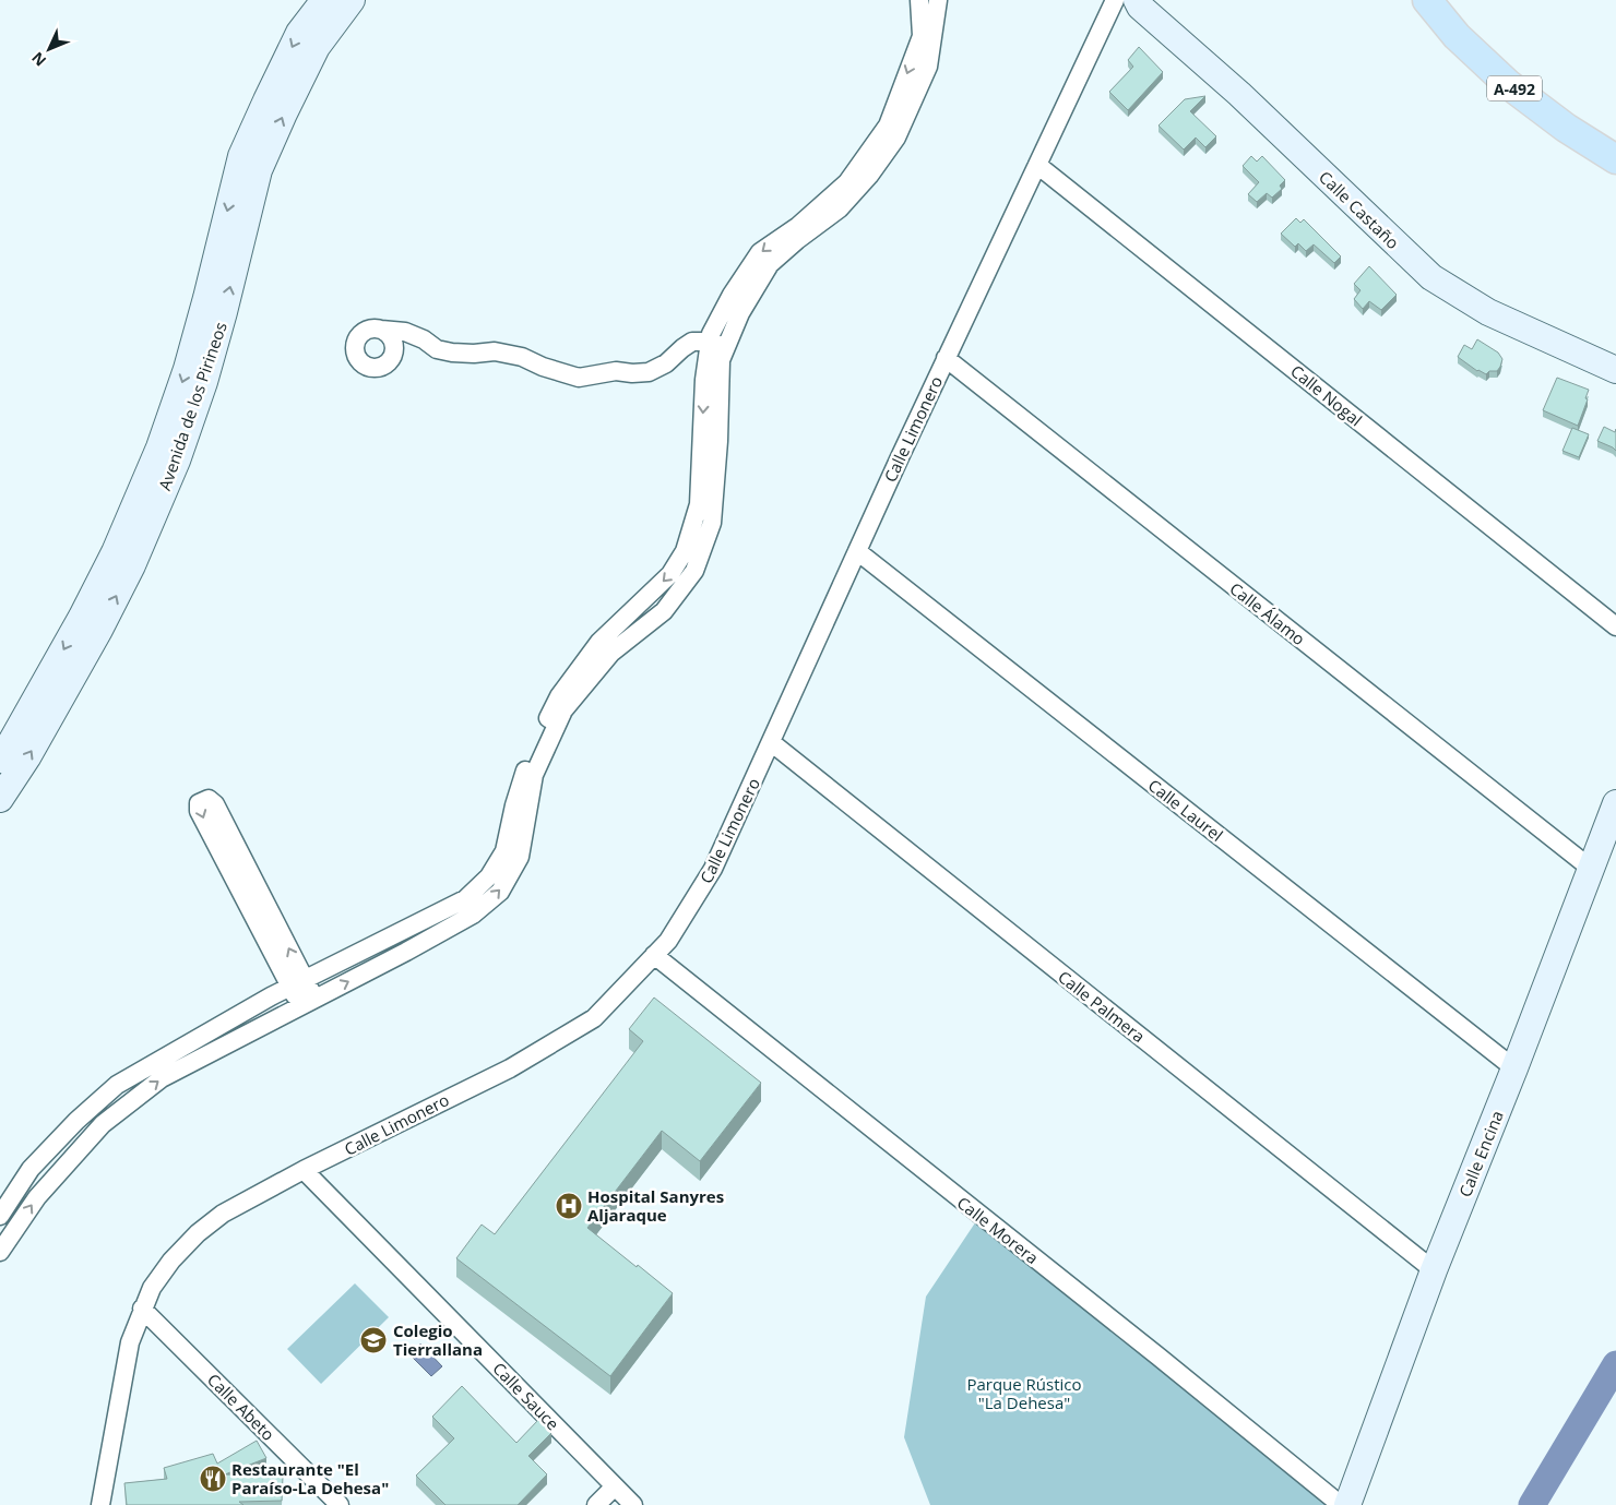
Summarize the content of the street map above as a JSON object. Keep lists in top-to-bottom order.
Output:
{
  "streets": {
    "main road": ["A-492"],
    "street": [
      "Calle Castaño",
      "Calle Nogal",
      "Avenida de los Pirineos",
      "Calle Limonero",
      "Calle Álamo",
      "Calle Laurel",
      "Calle Palmera",
      "Calle Encina",
      "Calle Morera",
      "Calle Sauce",
      "Calle Abeto"
    ]
  },
  "crossings": [
    ["Calle Nogal", "Calle Limonero"],
    ["Calle Limonero", "Calle Álamo"],
    ["Calle Limonero", "Calle Laurel"],
    ["Calle Limonero", "Calle Palmera"],
    ["Calle Limonero", "Calle Morera"],
    ["Calle Limonero", "Calle Sauce"],
    ["Calle Limonero", "Calle Abeto"],
    ["Calle Álamo", "Calle Encina"],
    ["Calle Laurel", "Calle Encina"],
    ["Calle Palmera", "Calle Encina"]
  ],
  "parks": ["Parque Rústico \"La Dehesa\""],
  "places": {
    "hospital": ["Hospital Sanyres Aljaraque"],
    "school or university": ["Colegio Tierrallana"],
    "restaurant": ["Restaurante \"El Paraíso-La Dehesa\""]
  },
  "north": "bottom left"
}
